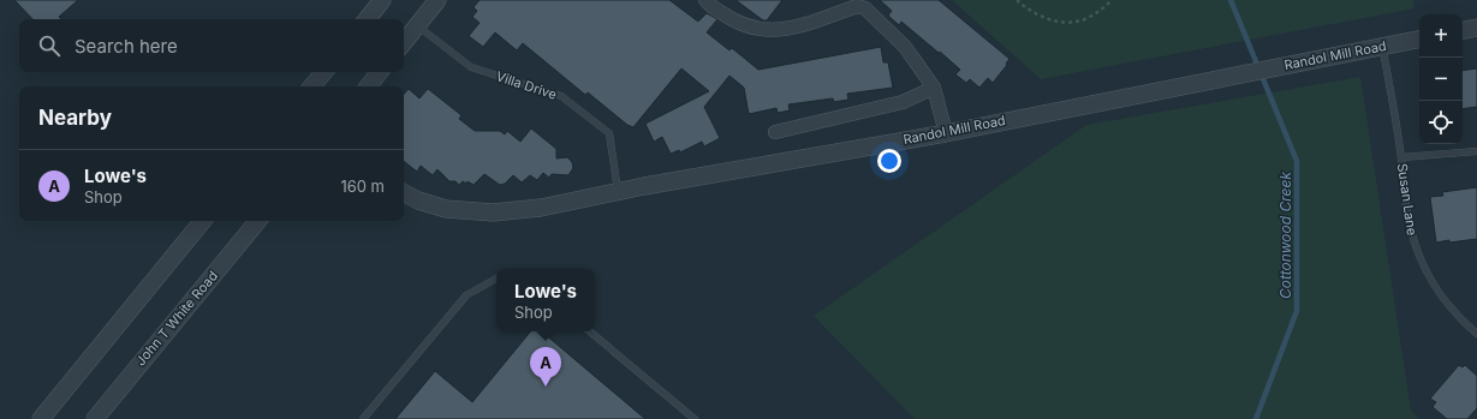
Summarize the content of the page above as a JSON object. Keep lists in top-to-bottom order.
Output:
{
  "streets": {
    "street": ["Randol Mill Road", "John T White Road"],
    "lane": ["Villa Drive", "Susan Lane"]
  },
  "crossings": [
    ["Randol Mill Road", "Villa Drive"],
    ["Randol Mill Road", "Susan Lane"]
  ],
  "water": ["Cottonwood Creek"],
  "page": {
    "map_buttons": ["+", "−"],
    "search": "Search here",
    "heading": "Nearby",
    "list": [
      {
        "mark": "A",
        "name": "Lowe's",
        "note": "Shop",
        "value": "160 m"
      }
    ],
    "popup": ["Lowe's", "Shop"],
    "pins": "A"
  }
}
